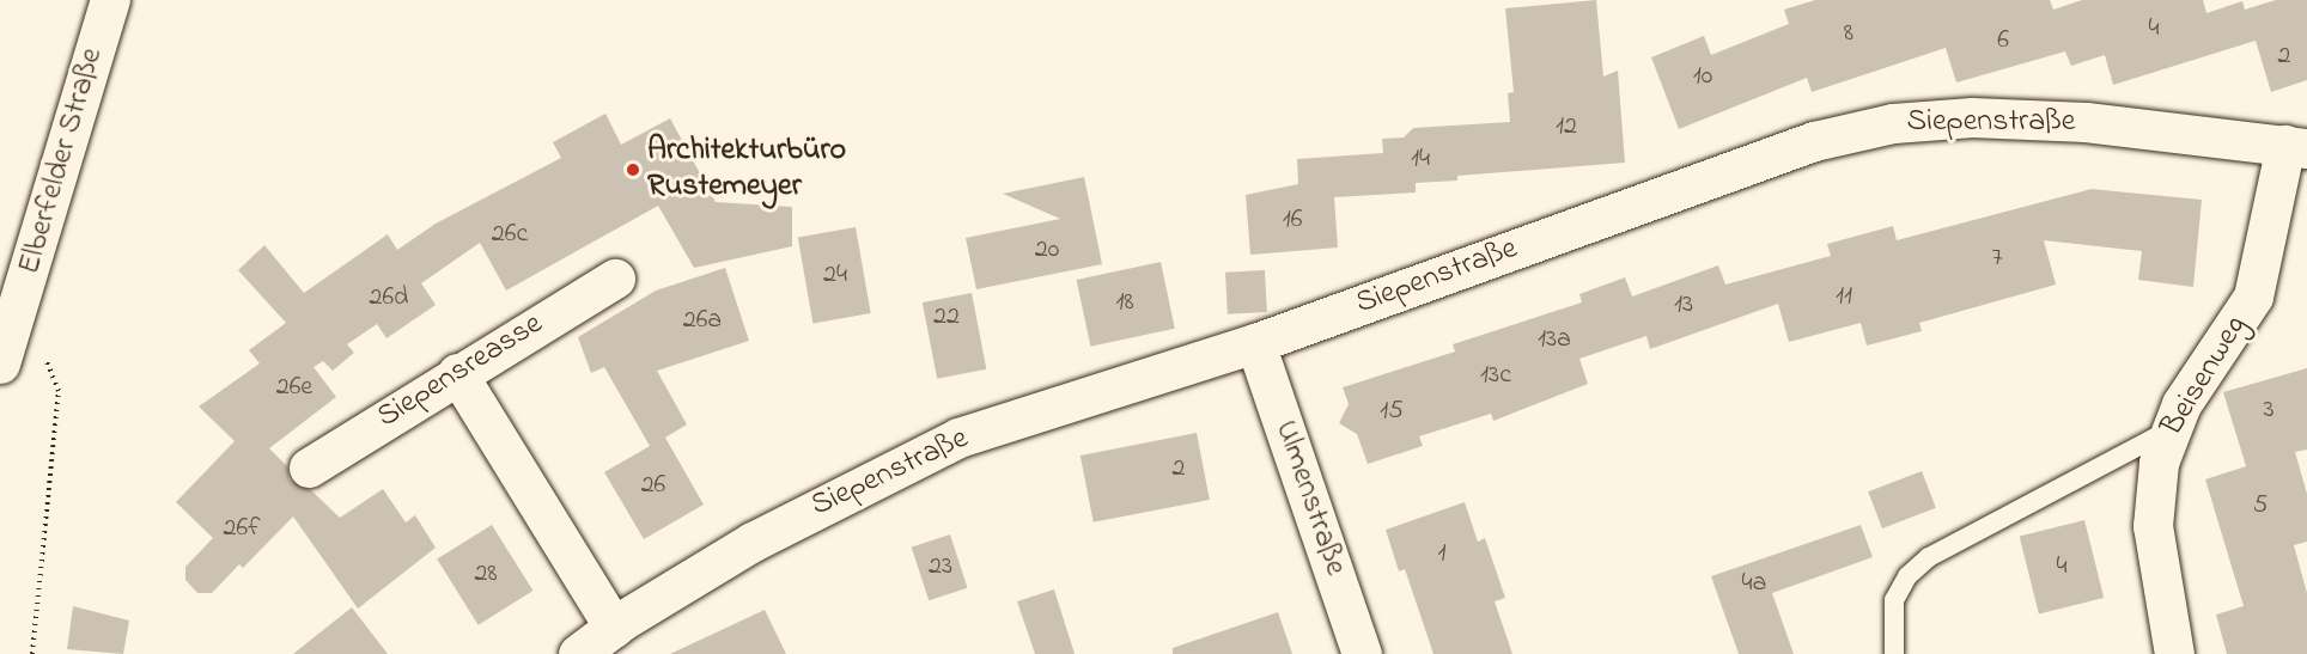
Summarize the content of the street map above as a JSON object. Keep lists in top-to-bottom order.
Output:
{
  "streets": {
    "street": [
      "Siepenstraße",
      "Elberfelder Straße",
      "Siepensreasse",
      "Beisenweg",
      "Ulmenstraße"
    ]
  },
  "crossings": [
    ["Siepenstraße", "Beisenweg"],
    ["Siepenstraße", "Ulmenstraße"]
  ],
  "places": ["Architekturbüro Rustemeyer"],
  "house_numbers": [
    "4",
    "8",
    "6",
    "2",
    "10",
    "12",
    "14",
    "16",
    "26c",
    "20",
    "7",
    "24",
    "11",
    "26d",
    "18",
    "13",
    "22",
    "26a",
    "13a",
    "13c",
    "26e",
    "3",
    "15",
    "2",
    "26",
    "5",
    "26f",
    "1",
    "23",
    "4",
    "28",
    "4a"
  ]
}
